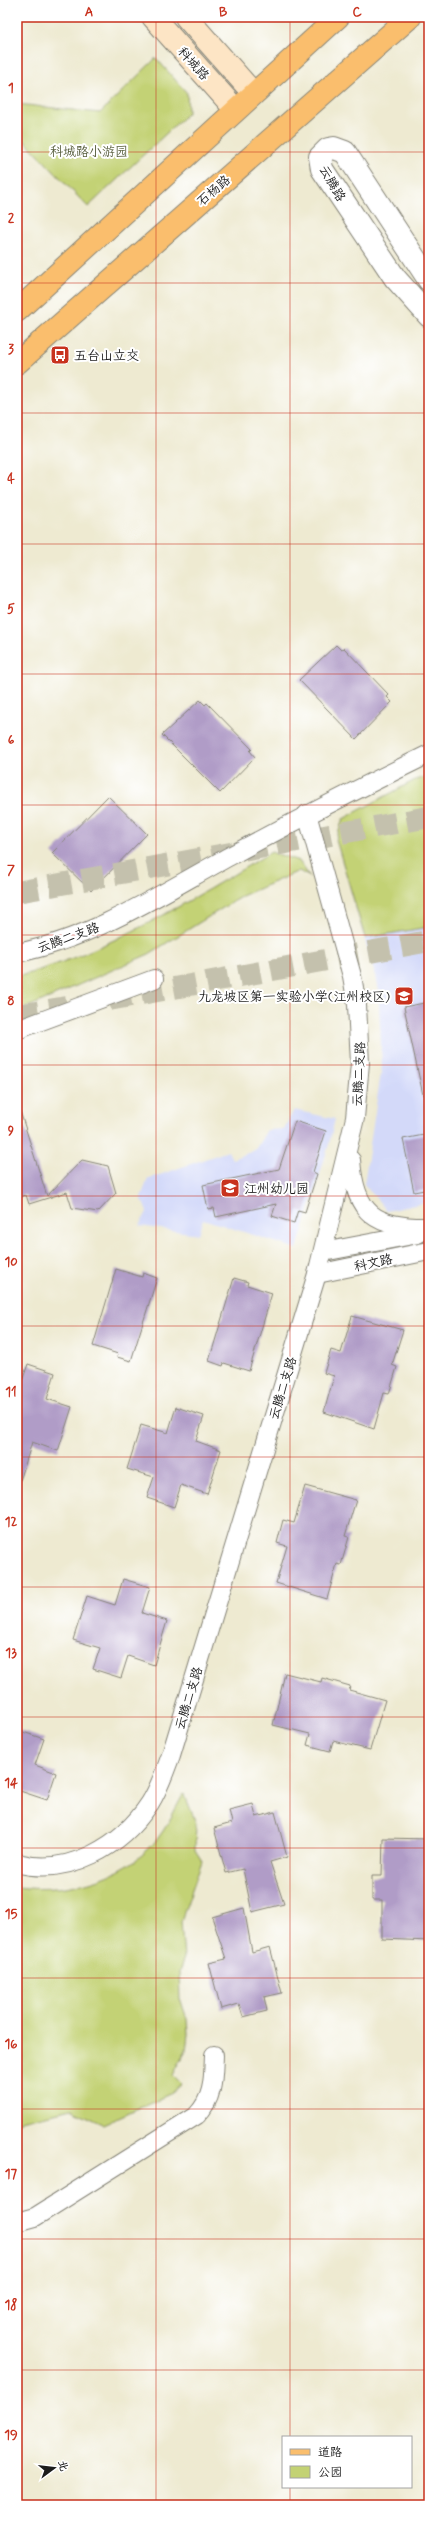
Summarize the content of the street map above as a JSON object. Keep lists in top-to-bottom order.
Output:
{
  "streets": {
    "main road": ["科城路", "石杨路"],
    "street": ["云腾路", "云腾二支路", "科文路"]
  },
  "crossings": [
    ["云腾二支路", "科文路"]
  ],
  "parks": ["科城路小游园"],
  "places": {
    "bus stop": ["五台山立交"],
    "school or university": ["九龙坡区第一实验小学(江州校区)", "江州幼儿园"]
  },
  "legend": ["道路", "公园"],
  "north": "right",
  "grid": {
    "columns": ["A", "B", "C"],
    "rows": [
      "1",
      "2",
      "3",
      "4",
      "5",
      "6",
      "7",
      "8",
      "9",
      "10",
      "11",
      "12",
      "13",
      "14",
      "15",
      "16",
      "17",
      "18",
      "19"
    ]
  }
}
